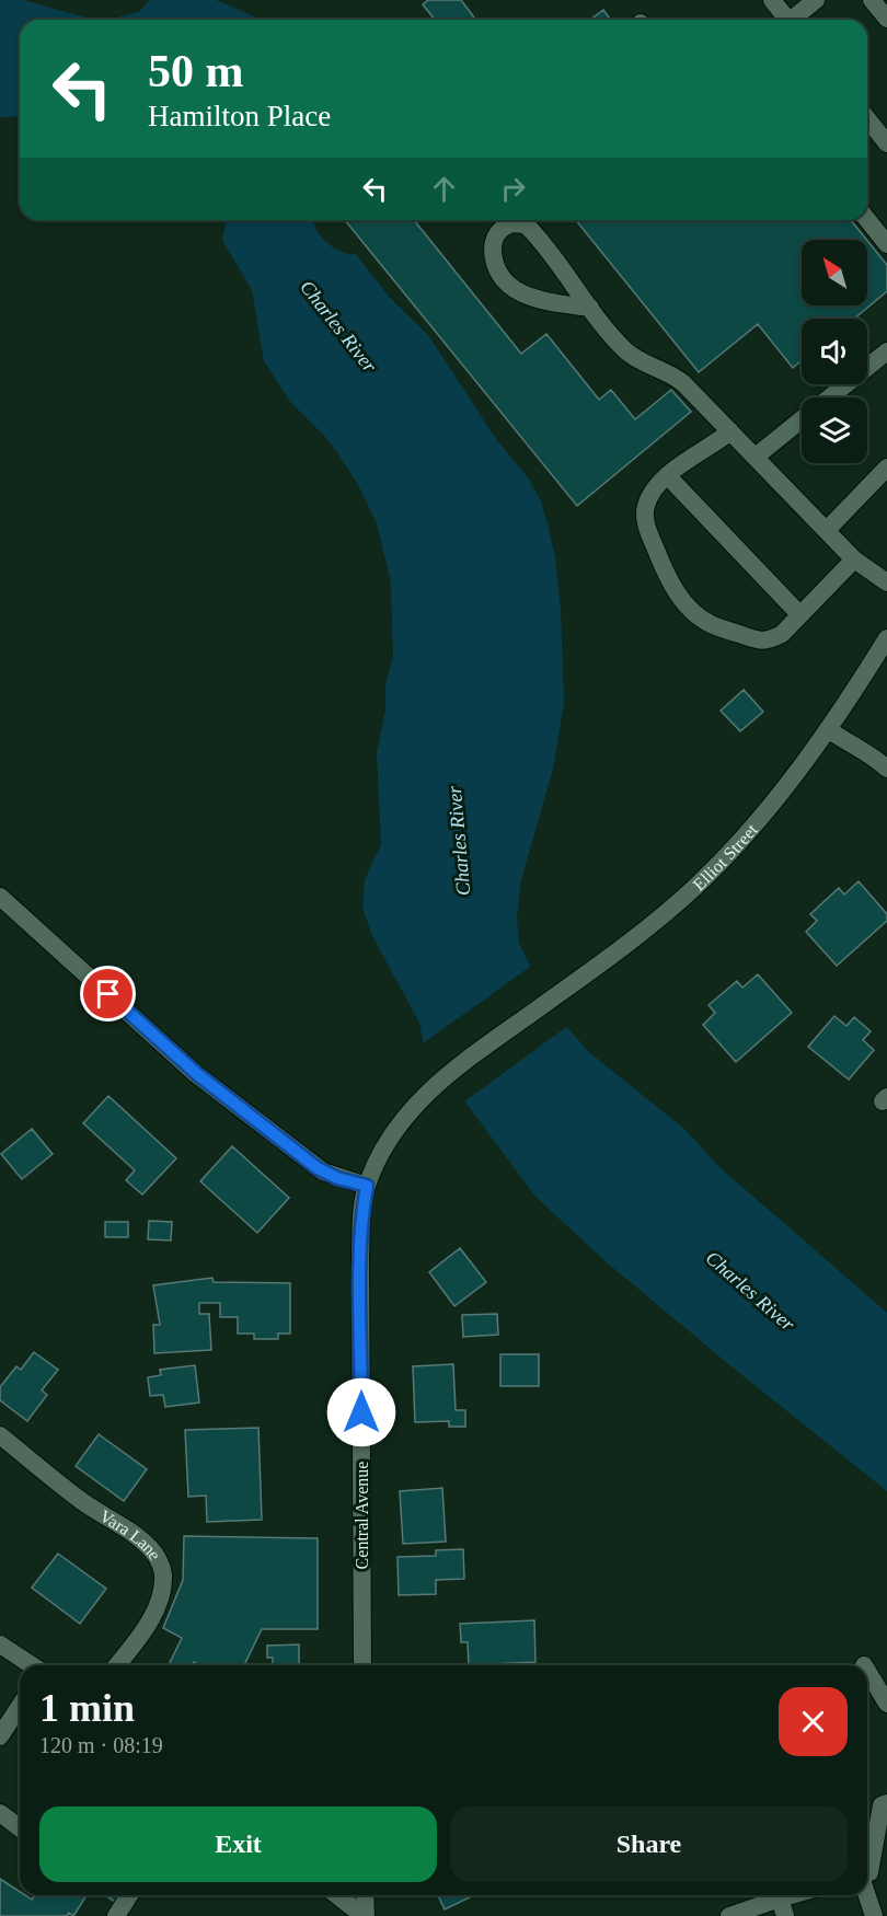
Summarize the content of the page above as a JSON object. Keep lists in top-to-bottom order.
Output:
{
  "streets": {
    "main road": ["Elliot Street", "Central Avenue", "Vara Lane"]
  },
  "crossings": [
    ["Elliot Street", "Central Avenue"]
  ],
  "water": ["Charles River"],
  "north": "top left",
  "page": {
    "turn": ["50 m", "Hamilton Place"],
    "heading": ["1 min", "120 m · 08:19"],
    "buttons": ["Exit", "Share"]
  }
}
